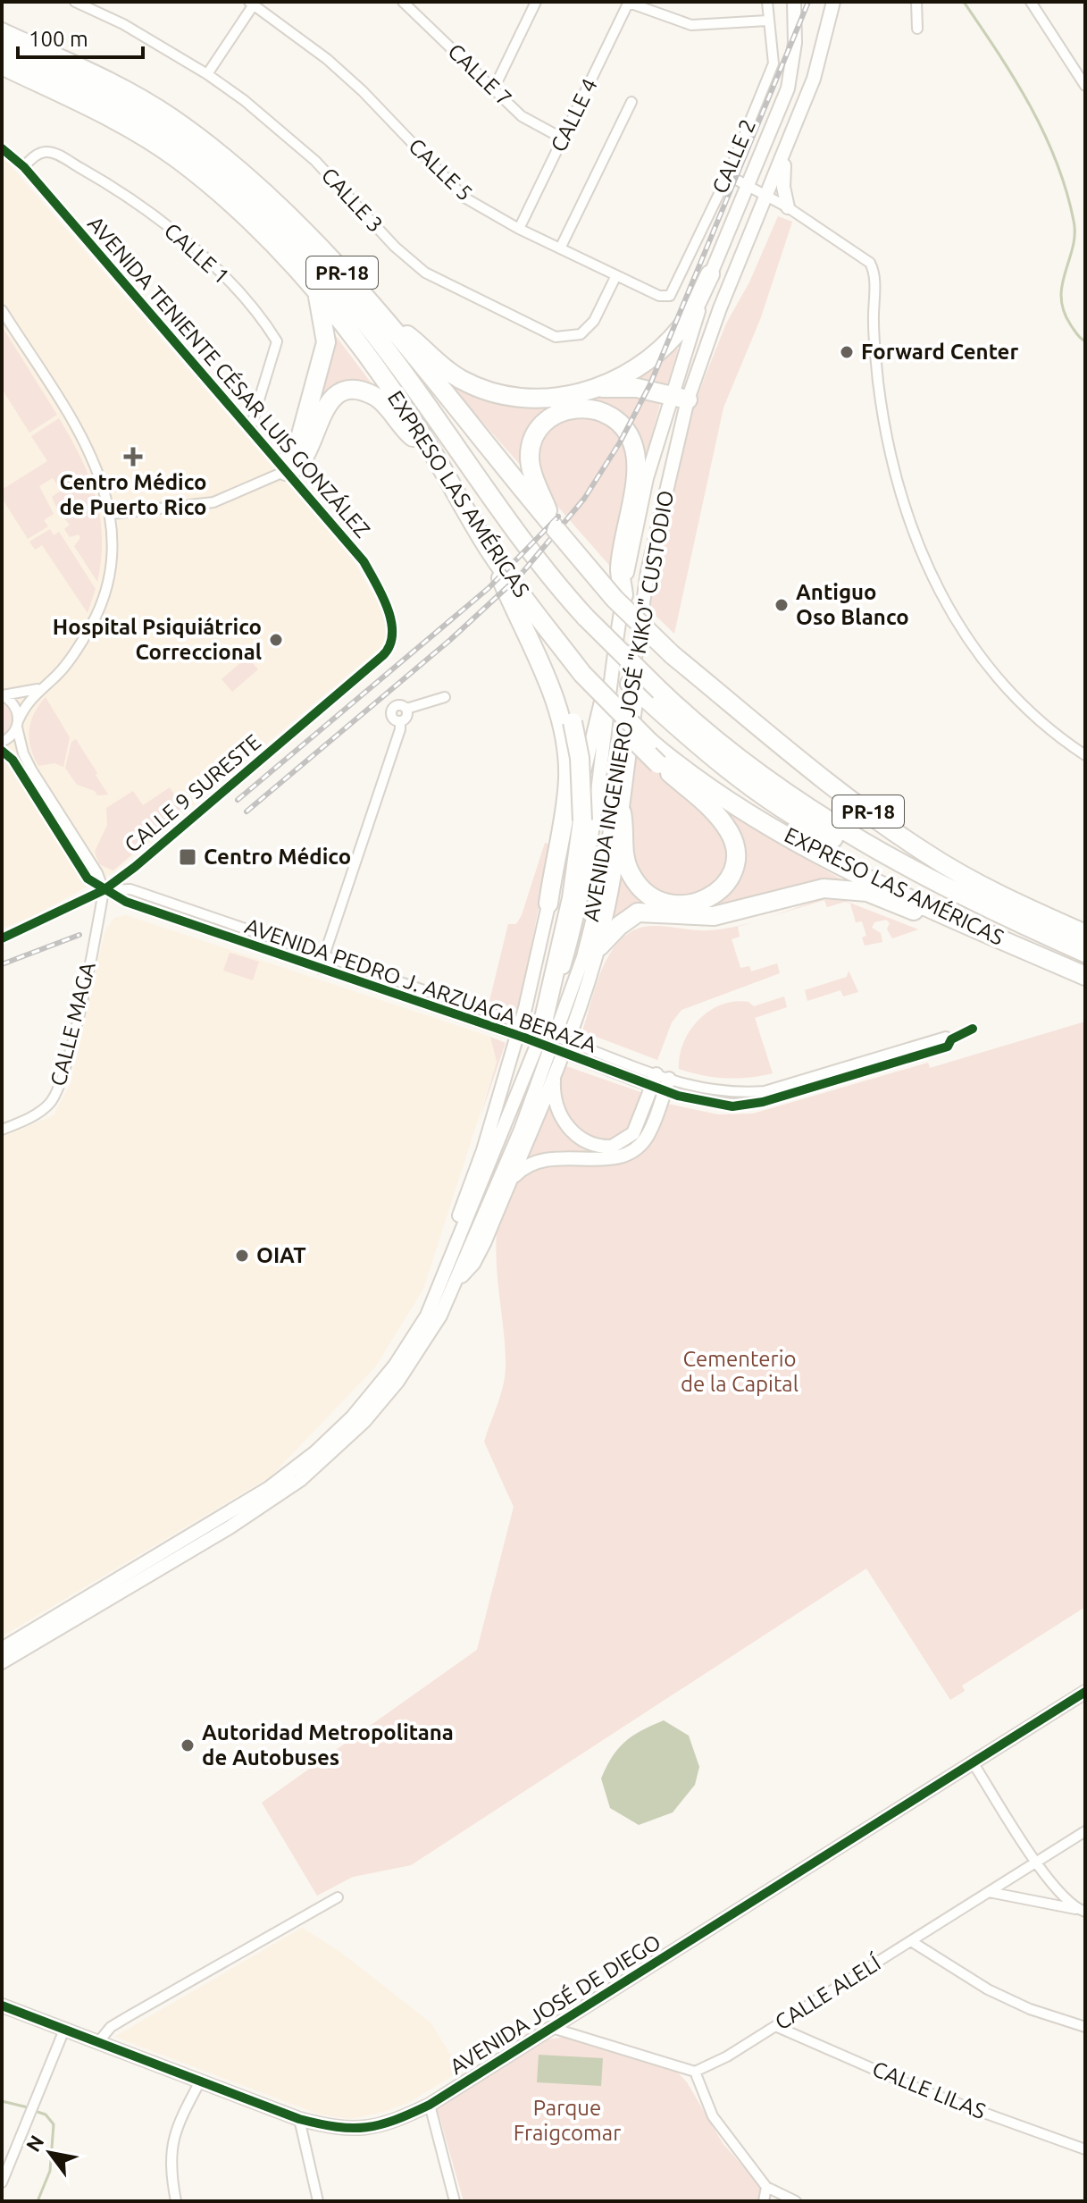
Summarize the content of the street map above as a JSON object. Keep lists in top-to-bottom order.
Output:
{
  "streets": {
    "highway": ["PR-18", "EXPRESO LAS AMÉRICAS"],
    "main road": ["AVENIDA INGENIERO JOSÉ \"KIKO\" CUSTODIO", "AVENIDA JOSÉ DE DIEGO"],
    "street": [
      "CALLE 7",
      "CALLE 4",
      "CALLE 2",
      "CALLE 5",
      "CALLE 3",
      "CALLE 1",
      "AVENIDA TENIENTE CÉSAR LUIS GONZÁLEZ",
      "CALLE 9 SURESTE",
      "AVENIDA PEDRO J. ARZUAGA BERAZA",
      "CALLE MAGA",
      "CALLE ALELÍ",
      "CALLE LILAS"
    ]
  },
  "crossings": [
    ["CALLE 7", "CALLE 4"],
    ["CALLE 4", "CALLE 5"],
    ["CALLE 2", "CALLE 5"],
    ["CALLE 5", "CALLE 3"],
    ["CALLE 1", "AVENIDA TENIENTE CÉSAR LUIS GONZÁLEZ"],
    ["AVENIDA TENIENTE CÉSAR LUIS GONZÁLEZ", "CALLE 9 SURESTE"],
    ["AVENIDA INGENIERO JOSÉ \"KIKO\" CUSTODIO", "AVENIDA PEDRO J. ARZUAGA BERAZA"],
    ["CALLE 9 SURESTE", "AVENIDA PEDRO J. ARZUAGA BERAZA"],
    ["CALLE 9 SURESTE", "CALLE MAGA"],
    ["AVENIDA PEDRO J. ARZUAGA BERAZA", "CALLE MAGA"],
    ["CALLE ALELÍ", "CALLE LILAS"]
  ],
  "parks": ["Cementerio de la Capital", "Parque Fraigcomar"],
  "places": {
    "other": [
      "Forward Center",
      "Antiguo Oso Blanco",
      "Hospital Psiquiátrico Correccional",
      "OIAT",
      "Autoridad Metropolitana de Autobuses"
    ],
    "health": ["Centro Médico de Puerto Rico"],
    "transit": ["Centro Médico"]
  },
  "scale_bar": "100 m",
  "north": "top left"
}
